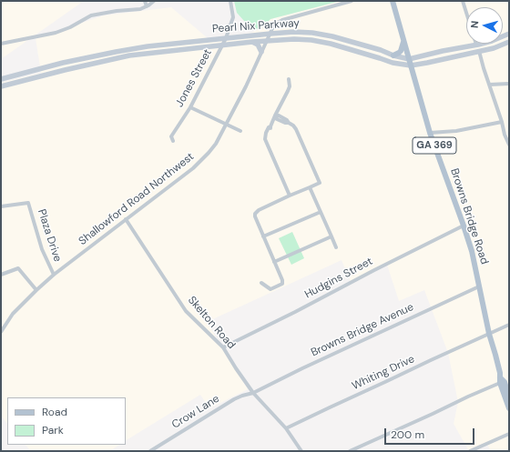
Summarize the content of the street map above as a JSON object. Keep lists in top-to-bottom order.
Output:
{
  "streets": {
    "main road": ["Pearl Nix Parkway", "GA 369", "Browns Bridge Road"],
    "street": [
      "Jones Street",
      "Shallowford Road Northwest",
      "Plaza Drive",
      "Hudgins Street",
      "Skelton Road",
      "Browns Bridge Avenue",
      "Whiting Drive",
      "Crow Lane"
    ]
  },
  "crossings": [
    ["Pearl Nix Parkway", "Jones Street"],
    ["Pearl Nix Parkway", "Shallowford Road Northwest"],
    ["Pearl Nix Parkway", "Browns Bridge Road"],
    ["Shallowford Road Northwest", "Plaza Drive"],
    ["Shallowford Road Northwest", "Skelton Road"],
    ["Browns Bridge Road", "Hudgins Street"],
    ["Browns Bridge Road", "Browns Bridge Avenue"],
    ["Browns Bridge Road", "Whiting Drive"],
    ["Hudgins Street", "Skelton Road"],
    ["Skelton Road", "Browns Bridge Avenue"],
    ["Skelton Road", "Whiting Drive"],
    ["Skelton Road", "Crow Lane"],
    ["Browns Bridge Avenue", "Crow Lane"]
  ],
  "legend": ["Road", "Park"],
  "scale_bar": "200 m",
  "north": "left"
}
